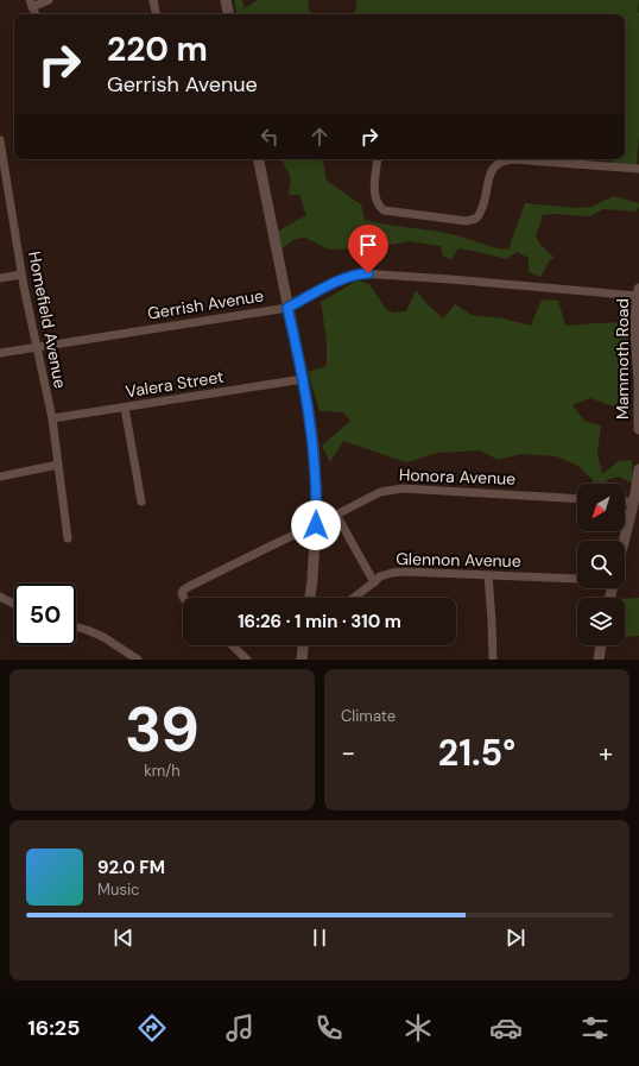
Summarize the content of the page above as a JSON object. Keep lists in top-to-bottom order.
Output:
{
  "streets": {
    "main road": ["Mammoth Road"],
    "street": [
      "Gerrish Avenue",
      "Homefield Avenue",
      "Valera Street",
      "Honora Avenue",
      "Glennon Avenue"
    ]
  },
  "crossings": [
    ["Gerrish Avenue", "Homefield Avenue"],
    ["Gerrish Avenue", "Mammoth Road"],
    ["Homefield Avenue", "Valera Street"]
  ],
  "north": "bottom left",
  "page": {
    "turn": ["220 m", "Gerrish Avenue"],
    "limit": "50",
    "trip": "16:26 · 1 min · 310 m",
    "tile": [
      ["39", "km/h"],
      "Climate"
    ],
    "heat": ["−", "21.5°", "+"],
    "song": ["92.0 FM", "Music"],
    "tabs": "16:25"
  }
}
